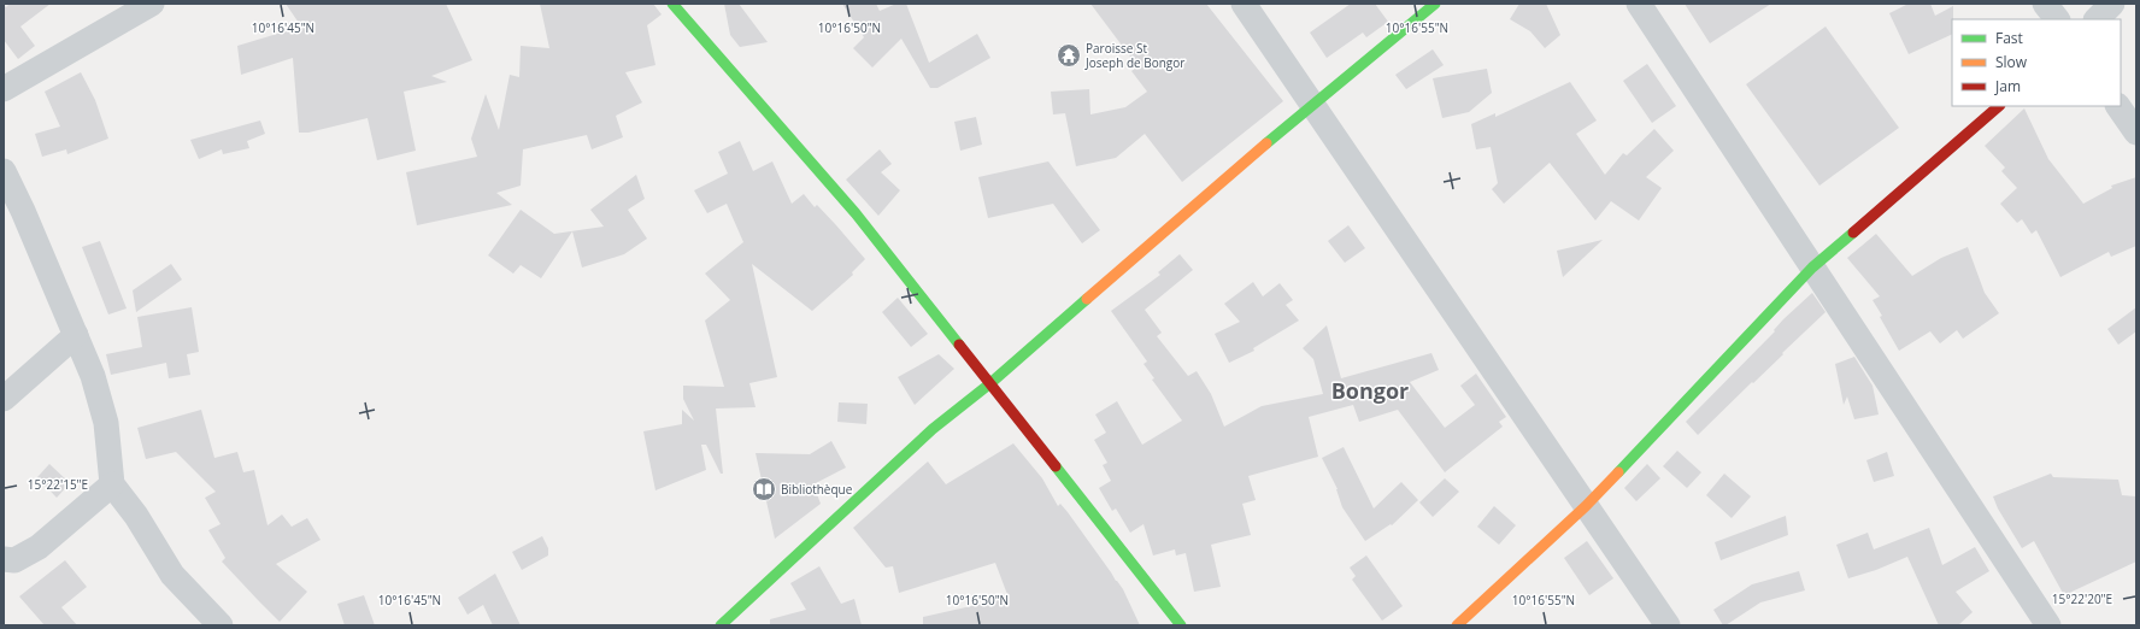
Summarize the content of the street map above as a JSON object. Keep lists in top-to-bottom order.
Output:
{
  "districts": ["Bongor"],
  "places": {
    "temple": ["Paroisse St Joseph de Bongor"],
    "library": ["Bibliothèque"]
  },
  "legend": ["Fast", "Slow", "Jam"],
  "coordinates": [
    "10°16'45\"N",
    "10°16'50\"N",
    "10°16'55\"N",
    "15°22'15\"E",
    "15°22'20\"E"
  ]
}
